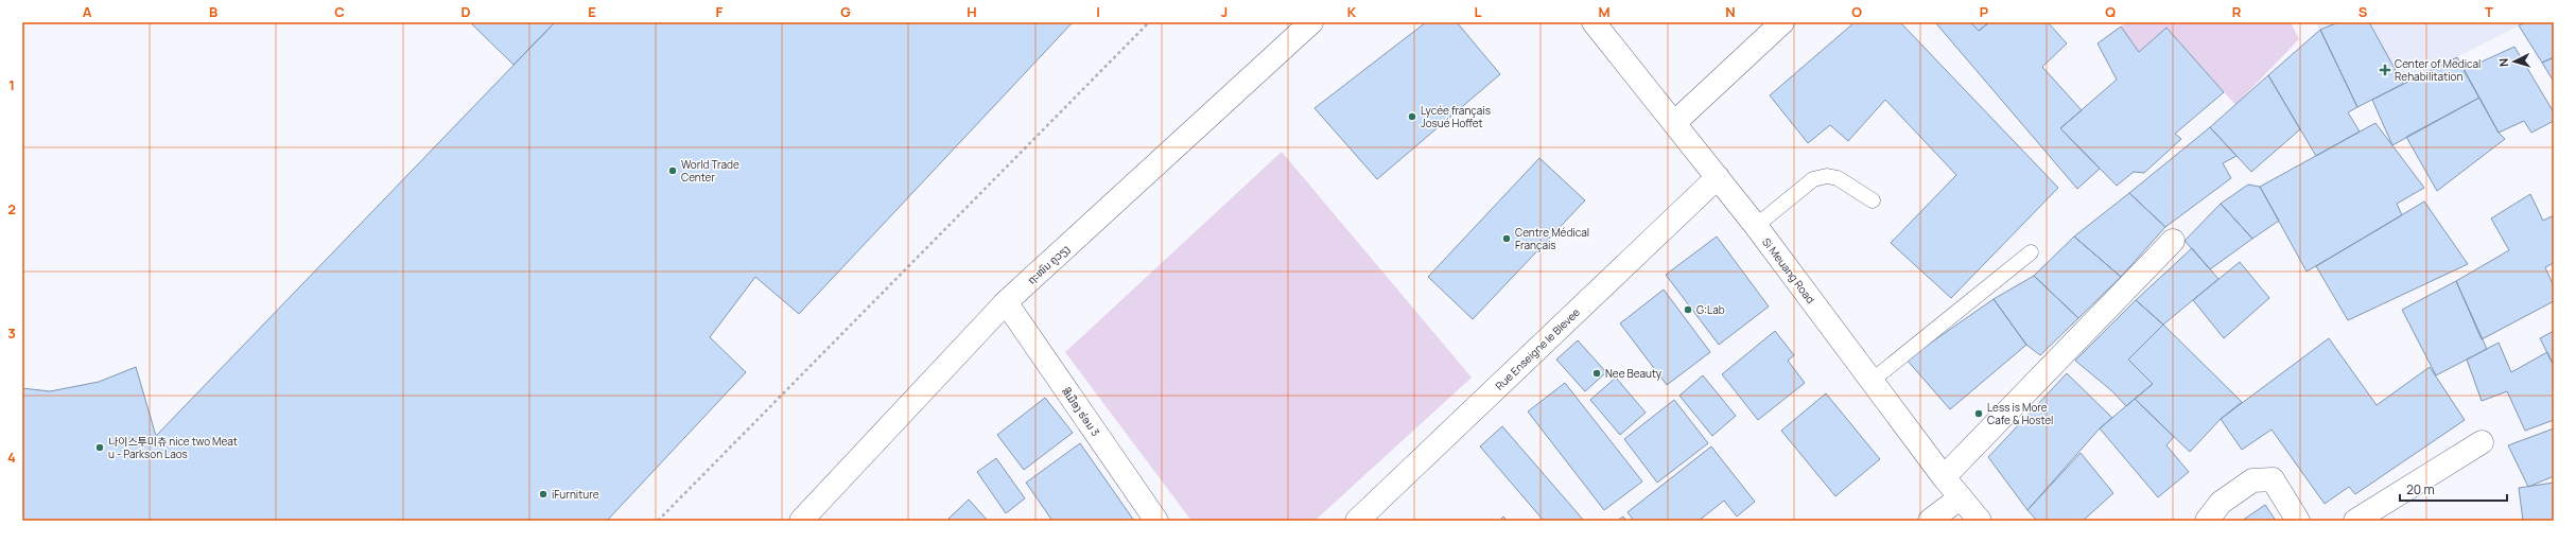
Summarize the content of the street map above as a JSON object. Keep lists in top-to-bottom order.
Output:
{
  "streets": {
    "street": [
      "ຖະໜົນ ຄູວຽງ",
      "Si Meuang Road",
      "Rue Enseigne le Blevee",
      "ສີເມືອງ ຮ່ອມ 3"
    ]
  },
  "crossings": [
    ["ຖະໜົນ ຄູວຽງ", "ສີເມືອງ ຮ່ອມ 3"],
    ["Si Meuang Road", "Rue Enseigne le Blevee"]
  ],
  "places": {
    "health": ["Center of Medical Rehabilitation"],
    "other": [
      "Lycée français Josué Hoffet",
      "World Trade Center",
      "Centre Médical Français",
      "G:Lab",
      "Nee Beauty",
      "Less is More Cafe & Hostel",
      "나이스투미츄 nice two Meat u - Parkson Laos",
      "iFurniture"
    ]
  },
  "scale_bar": "20 m",
  "north": "left",
  "grid": {
    "columns": [
      "A",
      "B",
      "C",
      "D",
      "E",
      "F",
      "G",
      "H",
      "I",
      "J",
      "K",
      "L",
      "M",
      "N",
      "O",
      "P",
      "Q",
      "R",
      "S",
      "T"
    ],
    "rows": [
      "1",
      "2",
      "3",
      "4"
    ]
  }
}
